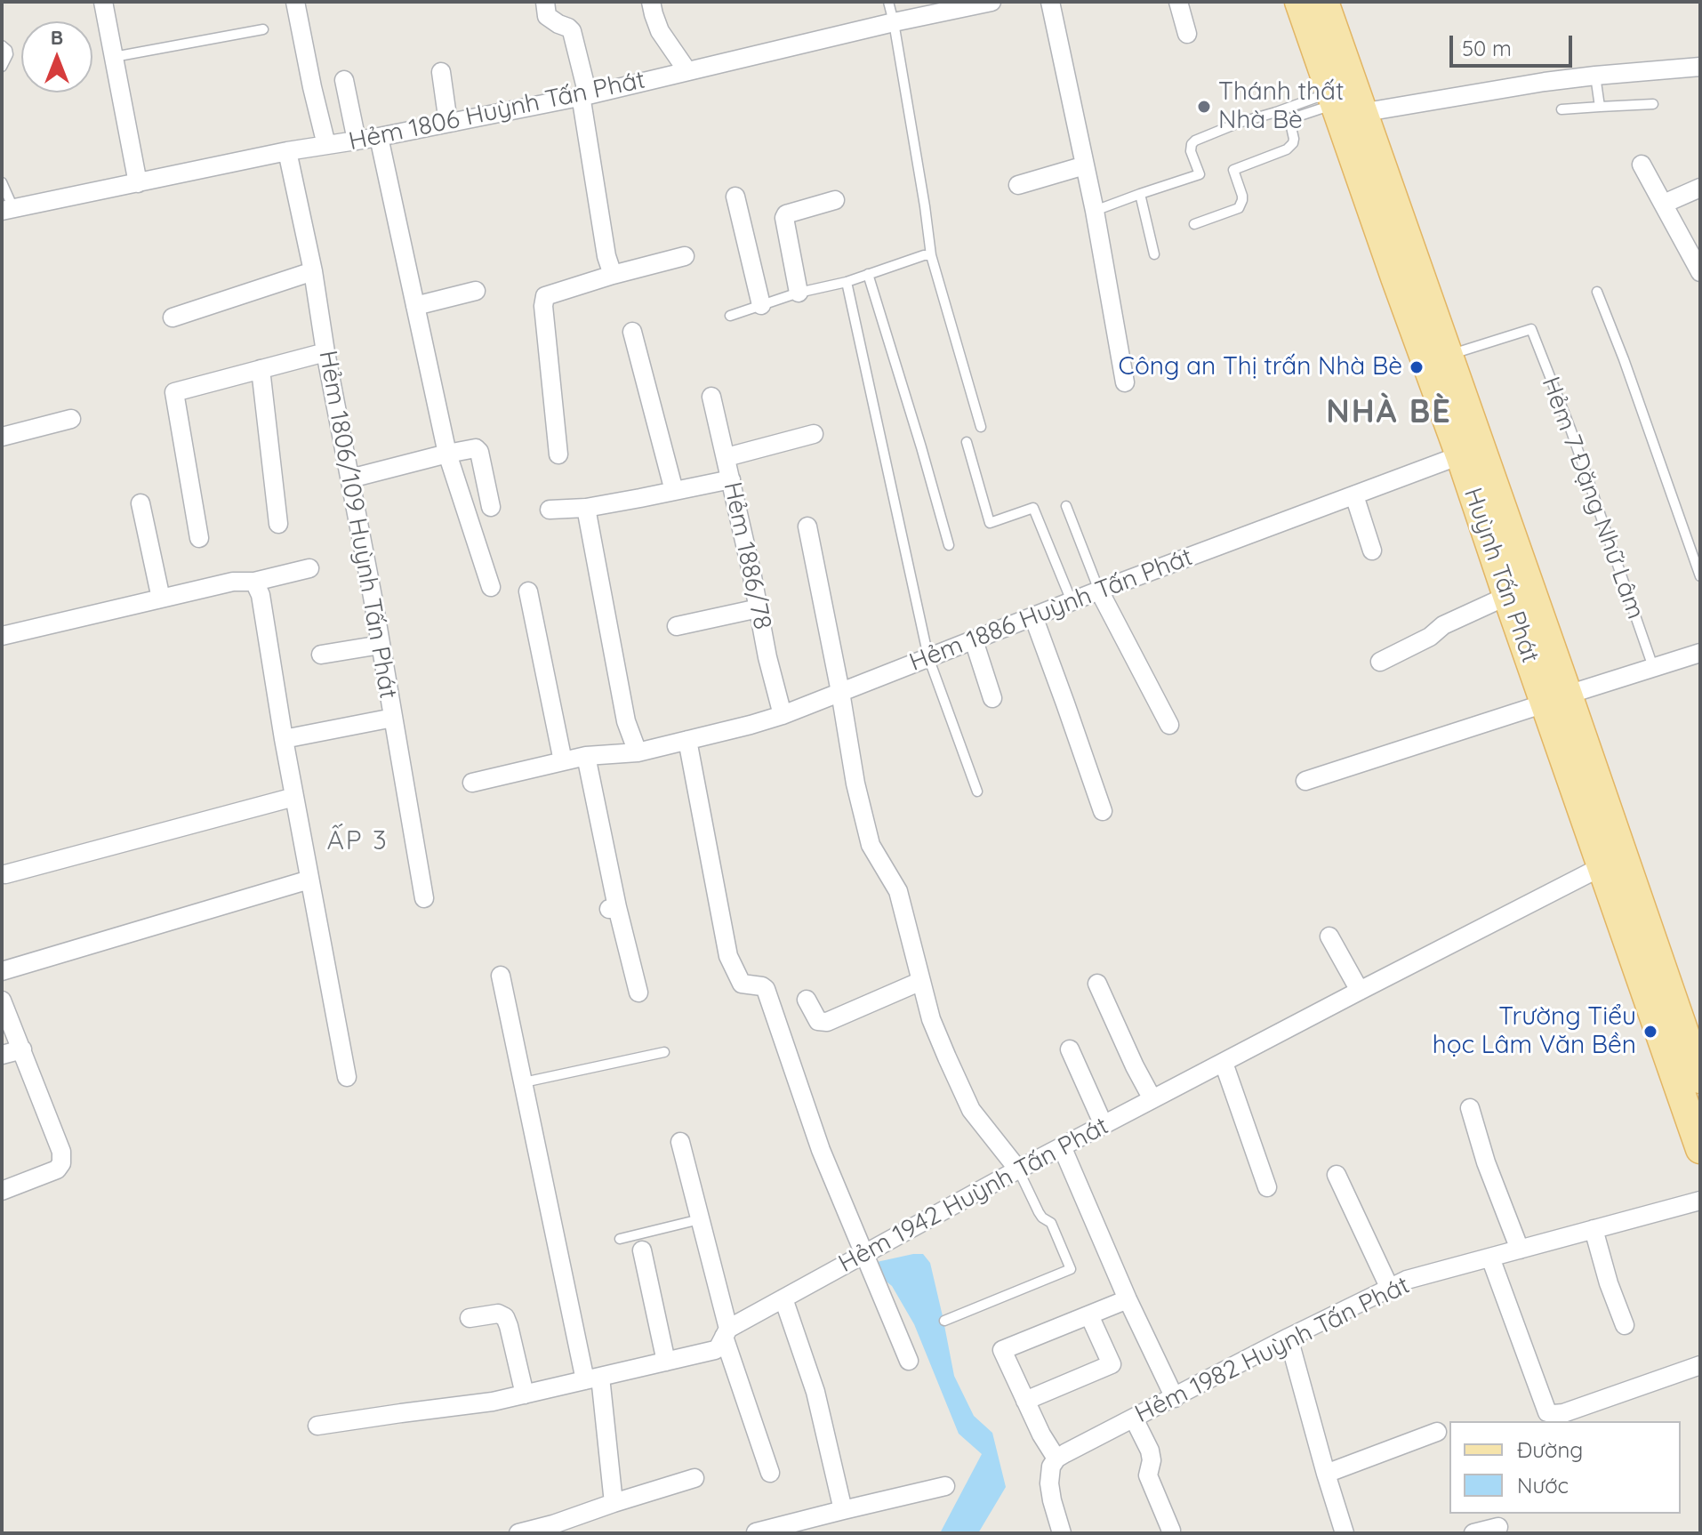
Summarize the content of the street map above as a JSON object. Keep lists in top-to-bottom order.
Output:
{
  "streets": {
    "main road": ["Huỳnh Tấn Phát"],
    "street": [
      "Hẻm 1806 Huỳnh Tấn Phát",
      "Hẻm 1806/109 Huỳnh Tấn Phát",
      "Hẻm 1886/78",
      "Hẻm 1886 Huỳnh Tấn Phát",
      "Hẻm 1942 Huỳnh Tấn Phát",
      "Hẻm 1982 Huỳnh Tấn Phát"
    ],
    "lane": ["Hẻm 7 Đặng Nhữ Lâm"]
  },
  "crossings": [
    ["Hẻm 1806 Huỳnh Tấn Phát", "Hẻm 1806/109 Huỳnh Tấn Phát"],
    ["Hẻm 7 Đặng Nhữ Lâm", "Huỳnh Tấn Phát"],
    ["Hẻm 1886/78", "Hẻm 1886 Huỳnh Tấn Phát"],
    ["Huỳnh Tấn Phát", "Hẻm 1886 Huỳnh Tấn Phát"],
    ["Huỳnh Tấn Phát", "Hẻm 1942 Huỳnh Tấn Phát"]
  ],
  "districts": ["NHÀ BÈ", "ẤP 3"],
  "places": ["Thánh thất Nhà Bè", "Công an Thị trấn Nhà Bè", "Trường Tiểu học Lâm Văn Bền"],
  "legend": ["Đường", "Nước"],
  "scale_bar": "50 m",
  "north": "top"
}
